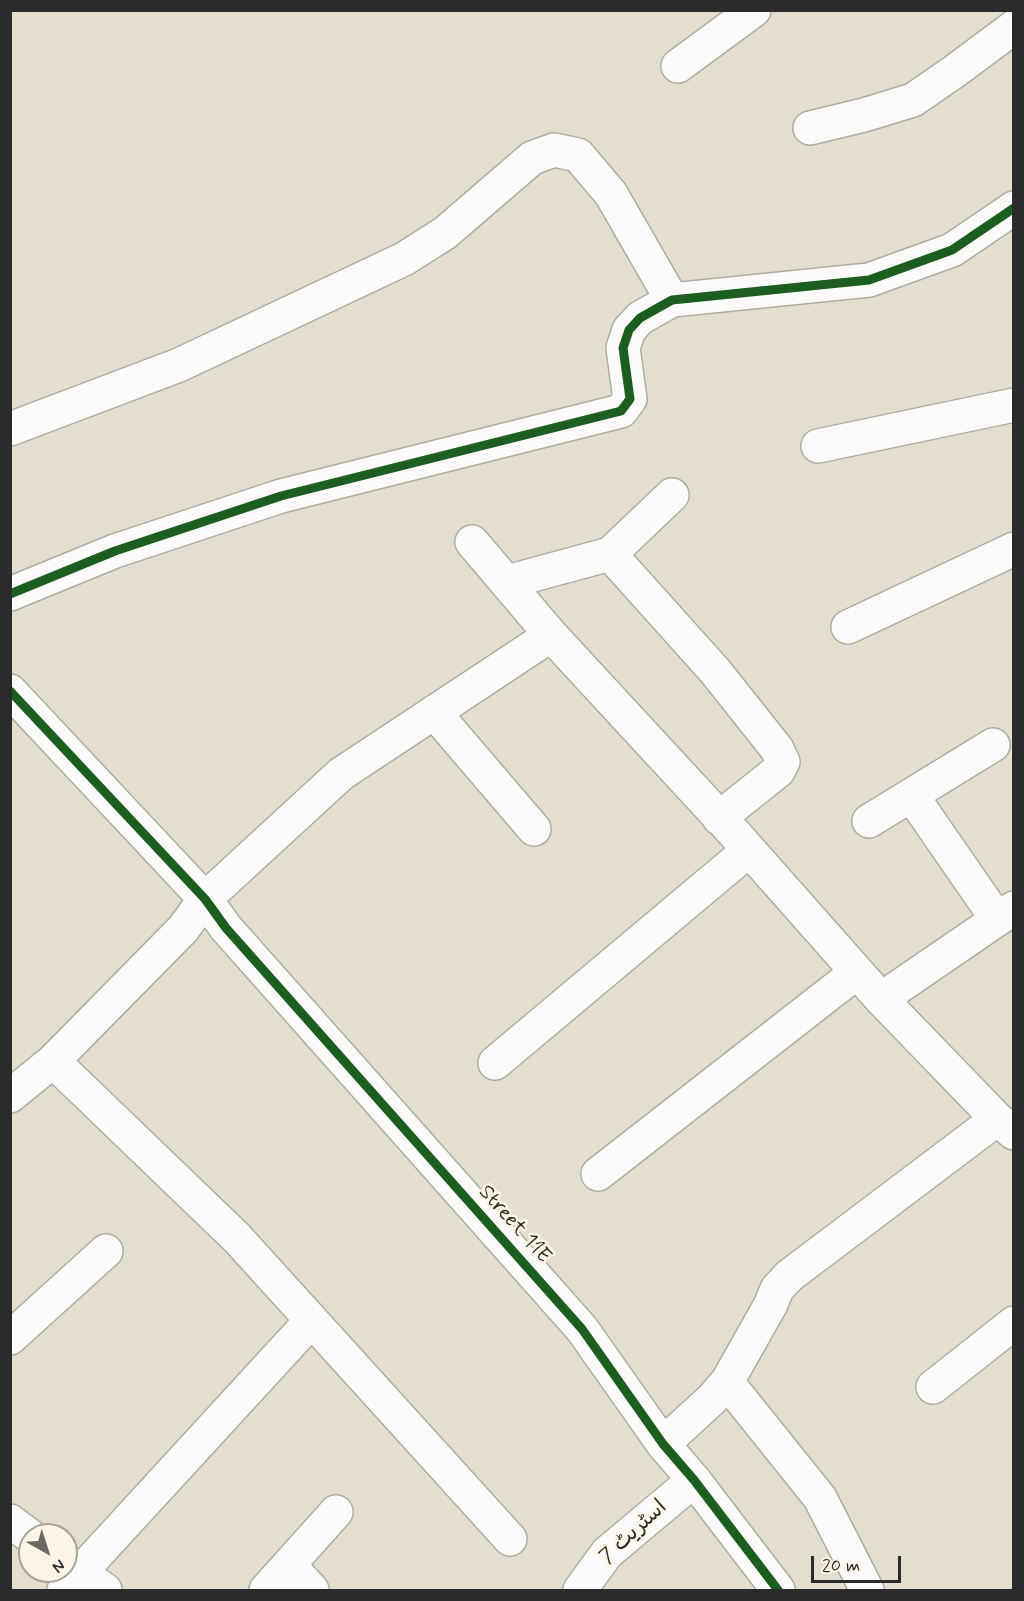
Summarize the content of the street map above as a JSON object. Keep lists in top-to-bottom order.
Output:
{
  "streets": {
    "street": ["Street 11E", "اسٹریٹ 7"]
  },
  "crossings": [
    ["Street 11E", "اسٹریٹ 7"]
  ],
  "scale_bar": "20 m",
  "north": "bottom right"
}
